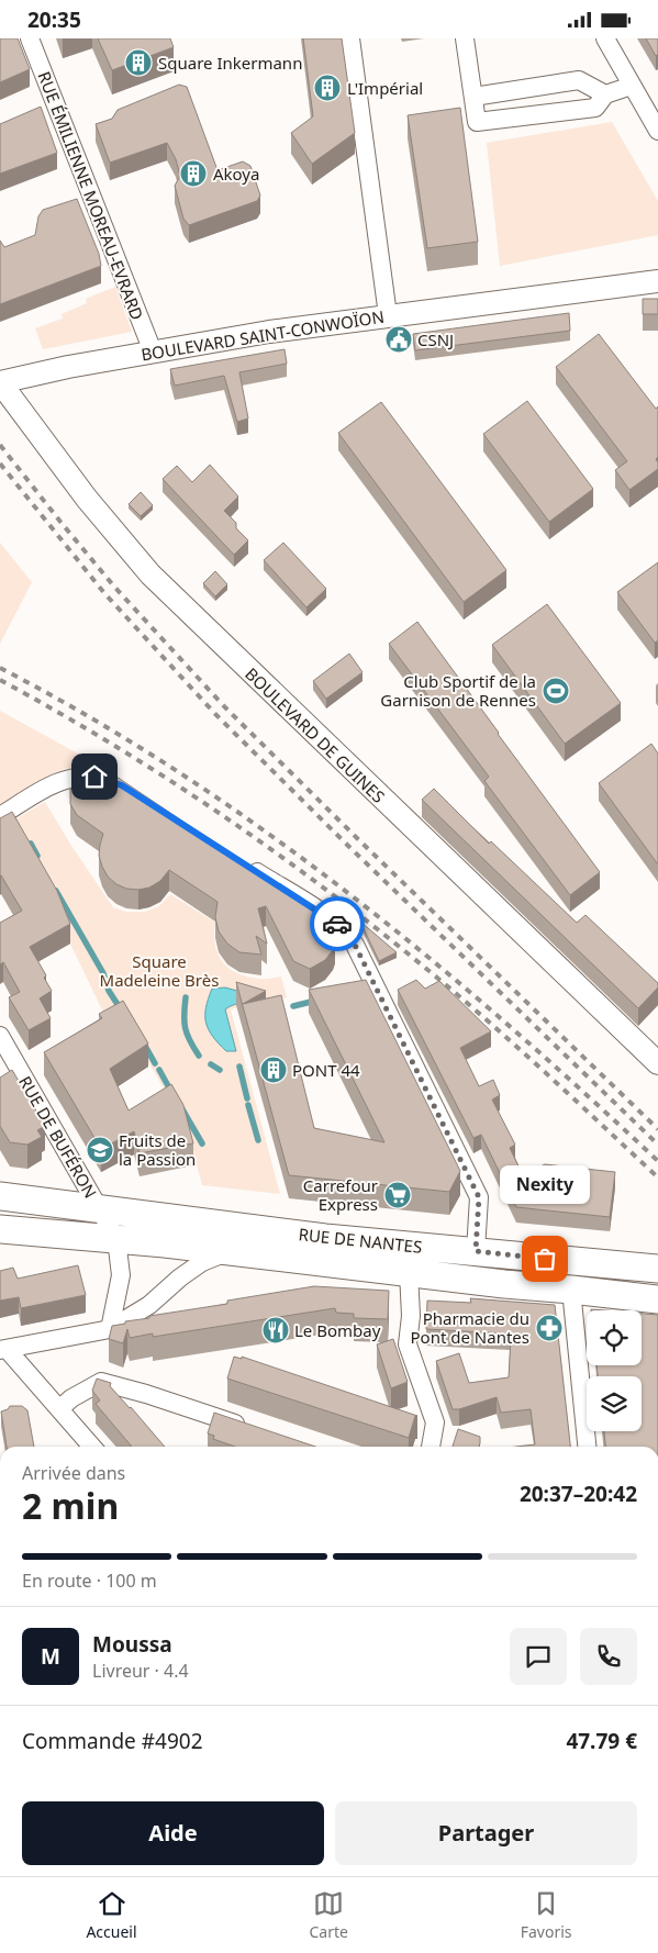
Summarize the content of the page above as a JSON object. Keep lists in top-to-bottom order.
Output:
{
  "streets": {
    "main road": ["RUE DE NANTES"],
    "street": [
      "RUE ÉMILIENNE MOREAU-EVRARD",
      "BOULEVARD SAINT-CONWOÏON",
      "BOULEVARD DE GUINES",
      "RUE DE BUFÉRON"
    ]
  },
  "crossings": [
    ["RUE ÉMILIENNE MOREAU-EVRARD", "BOULEVARD SAINT-CONWOÏON"],
    ["BOULEVARD SAINT-CONWOÏON", "BOULEVARD DE GUINES"],
    ["RUE DE BUFÉRON", "RUE DE NANTES"]
  ],
  "parks": ["Square Madeleine Brès"],
  "places": {
    "building": [
      "Square Inkermann",
      "L'Impérial",
      "Akoya",
      "PONT 44"
    ],
    "public building": ["CSNJ"],
    "sports": ["Club Sportif de la Garnison de Rennes"],
    "school or university": ["Fruits de la Passion"],
    "supermarket": ["Carrefour Express"],
    "other": ["Nexity"],
    "pharmacy": ["Pharmacie du Pont de Nantes"],
    "restaurant": ["Le Bombay"]
  },
  "page": {
    "status": "20:35",
    "bubble": "Nexity",
    "heading": ["2 min", "Arrivée dans", "20:37–20:42"],
    "panel": [
      "Moussa",
      "Livreur · 4.4",
      "Commande #4902",
      "47.79 €"
    ],
    "bar": "En route · 100 m",
    "round": "M",
    "buttons": ["Aide", "Partager"],
    "tabs": ["Accueil", "Carte", "Favoris"]
  }
}
